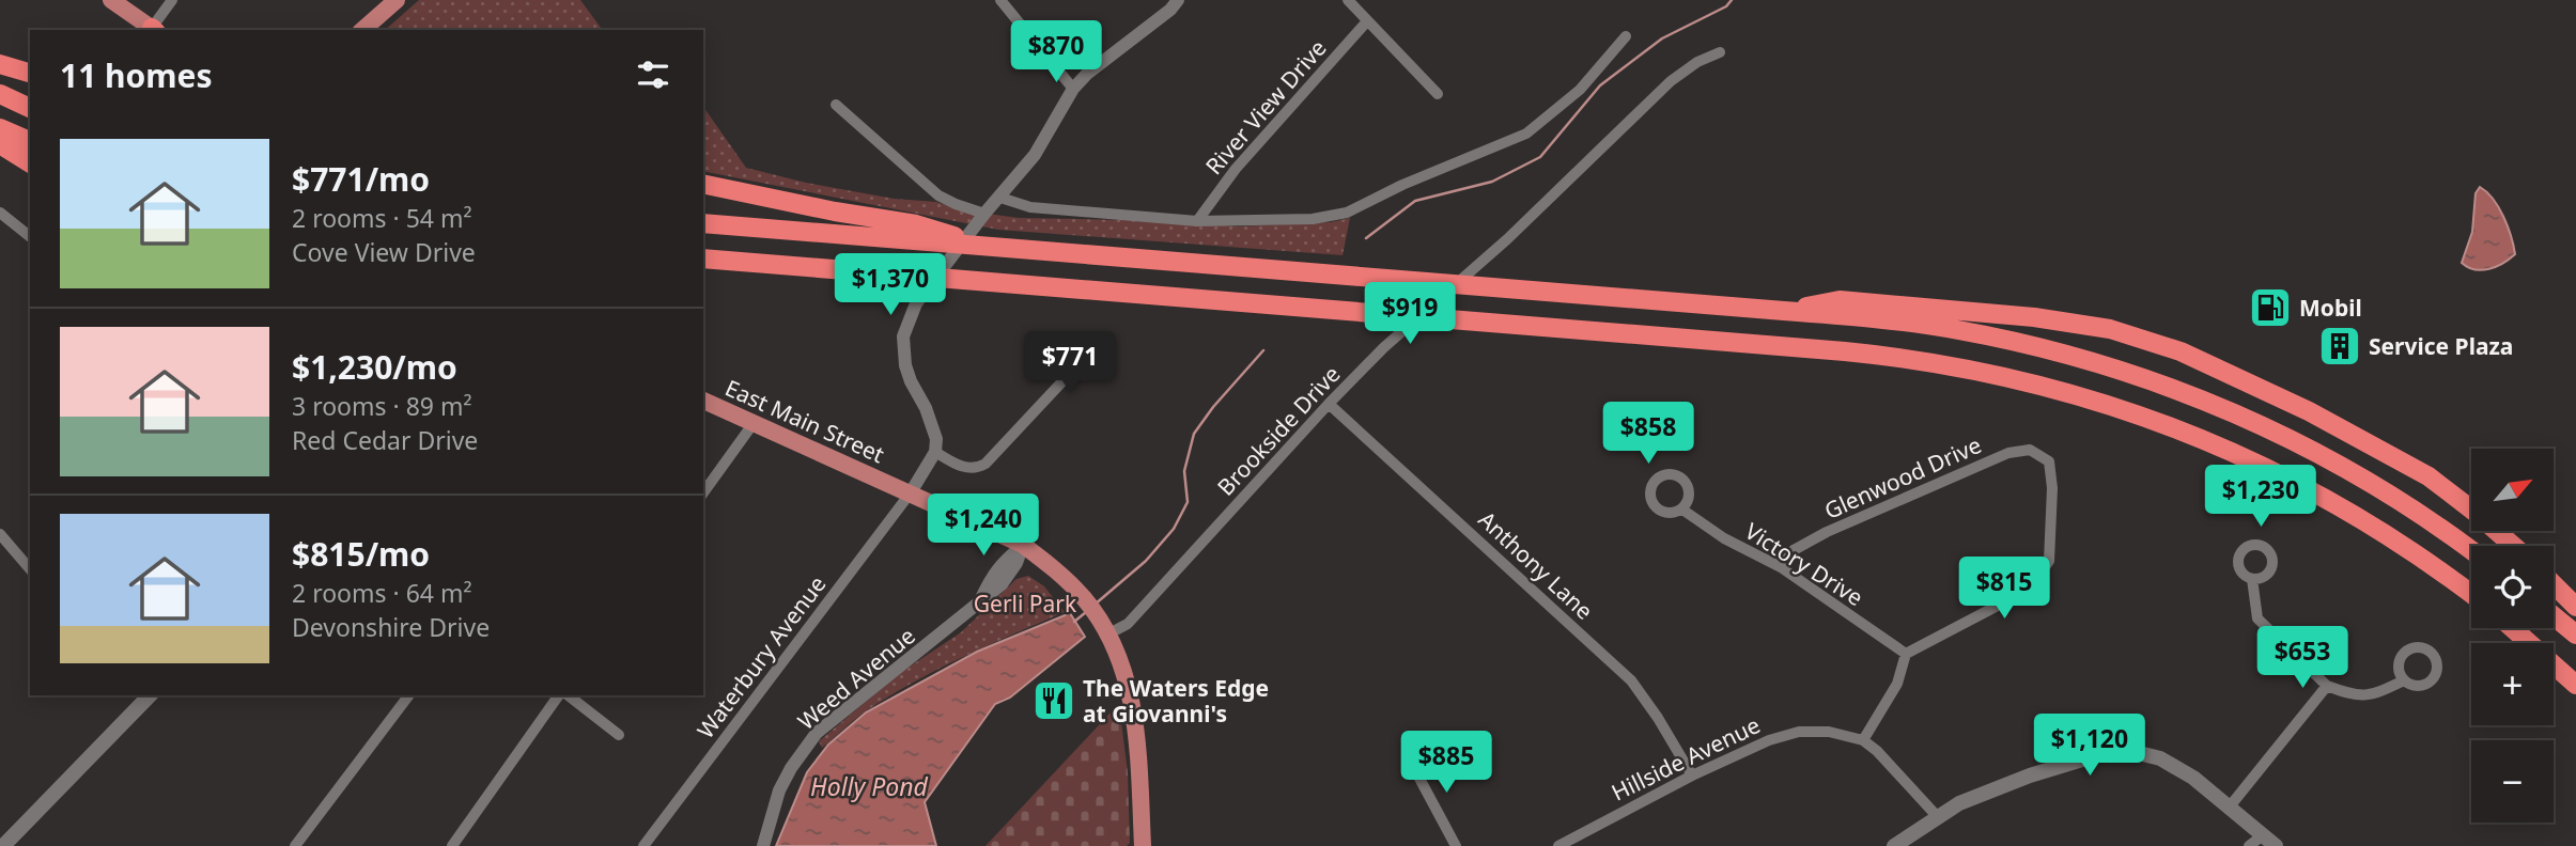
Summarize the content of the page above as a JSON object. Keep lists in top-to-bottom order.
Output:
{
  "streets": {
    "main road": ["East Main Street"],
    "street": [
      "River View Drive",
      "Brookside Drive",
      "Glenwood Drive",
      "Victory Drive",
      "Anthony Lane",
      "Waterbury Avenue",
      "Weed Avenue",
      "Hillside Avenue"
    ]
  },
  "crossings": [
    ["East Main Street", "Brookside Drive"],
    ["East Main Street", "Waterbury Avenue"],
    ["East Main Street", "Weed Avenue"],
    ["Brookside Drive", "Anthony Lane"],
    ["Glenwood Drive", "Victory Drive"],
    ["Anthony Lane", "Hillside Avenue"]
  ],
  "water": ["Holly Pond"],
  "parks": ["Gerli Park"],
  "places": {
    "fuel station": ["Mobil"],
    "building": ["Service Plaza"],
    "restaurant": ["The Waters Edge at Giovanni's"]
  },
  "north": "top right",
  "page": {
    "price": [
      "$870",
      "$1,370",
      "$919",
      "$771",
      "$858",
      "$1,230",
      "$1,240",
      "$815",
      "$653",
      "$1,120",
      "$885"
    ],
    "heading": "11 homes",
    "list": [
      {
        "name": "$771/mo",
        "note": "2 rooms · 54 m² · Cove View Drive"
      },
      {
        "name": "$1,230/mo",
        "note": "3 rooms · 89 m² · Red Cedar Drive"
      },
      {
        "name": "$815/mo",
        "note": "2 rooms · 64 m² · Devonshire Drive"
      }
    ],
    "map_buttons": ["+", "−"]
  }
}
